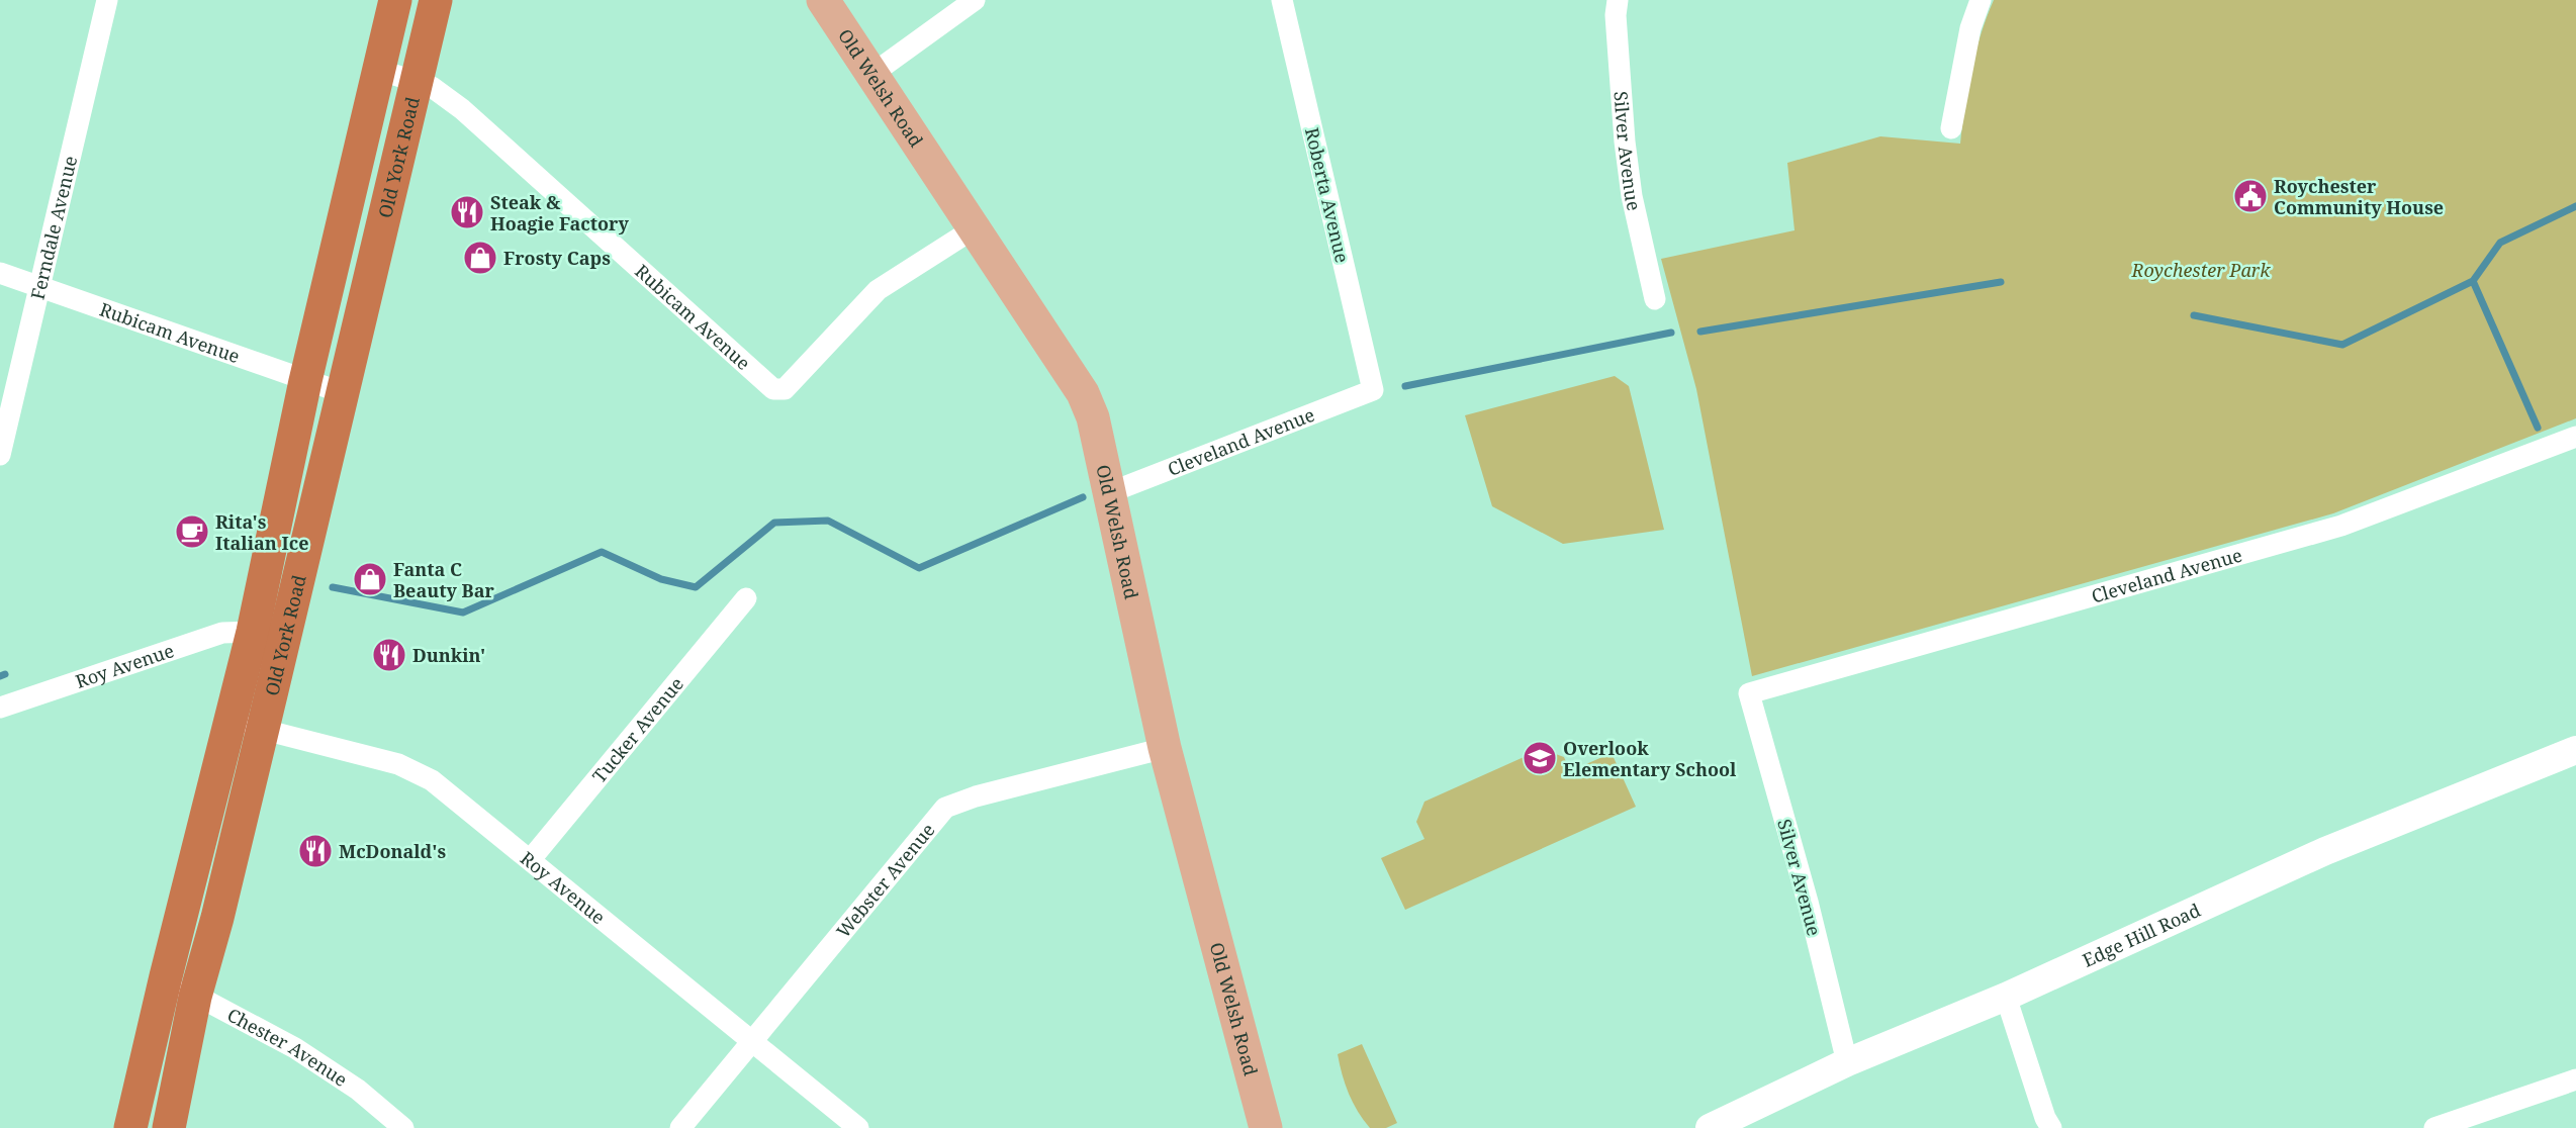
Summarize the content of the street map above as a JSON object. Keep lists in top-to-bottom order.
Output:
{
  "streets": {
    "highway": ["Old York Road"],
    "main road": ["Old Welsh Road", "Edge Hill Road"],
    "street": [
      "Silver Avenue",
      "Roberta Avenue",
      "Ferndale Avenue",
      "Rubicam Avenue",
      "Cleveland Avenue",
      "Roy Avenue",
      "Tucker Avenue",
      "Webster Avenue",
      "Chester Avenue"
    ]
  },
  "crossings": [
    ["Old Welsh Road", "Rubicam Avenue"],
    ["Old Welsh Road", "Cleveland Avenue"],
    ["Old Welsh Road", "Webster Avenue"],
    ["Silver Avenue", "Cleveland Avenue"],
    ["Silver Avenue", "Edge Hill Road"],
    ["Old York Road", "Rubicam Avenue"],
    ["Old York Road", "Roy Avenue"],
    ["Old York Road", "Chester Avenue"],
    ["Roberta Avenue", "Cleveland Avenue"],
    ["Ferndale Avenue", "Rubicam Avenue"],
    ["Roy Avenue", "Tucker Avenue"],
    ["Roy Avenue", "Webster Avenue"]
  ],
  "parks": ["Roychester Park"],
  "places": {
    "public building": ["Roychester Community House"],
    "restaurant": ["Steak & Hoagie Factory", "Dunkin'", "McDonald's"],
    "shop": ["Frosty Caps", "Fanta C Beauty Bar"],
    "cafe": ["Rita's Italian Ice"],
    "school or university": ["Overlook Elementary School"]
  }
}
